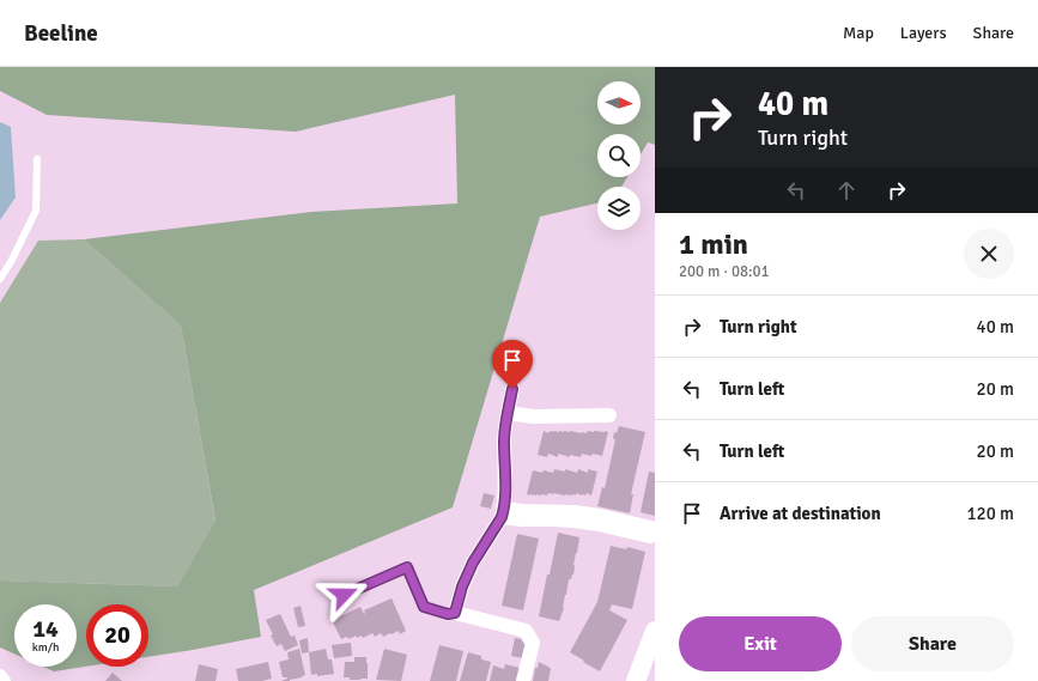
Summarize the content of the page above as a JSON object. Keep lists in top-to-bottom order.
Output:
{
  "north": "right",
  "page": {
    "header": "Beeline",
    "nav": ["Map", "Layers", "Share"],
    "turn": ["40 m", "Turn right"],
    "heading": ["1 min", "200 m · 08:01"],
    "list": [
      {
        "name": "Turn right",
        "value": "40 m"
      },
      {
        "name": "Turn left",
        "value": "20 m"
      },
      {
        "name": "Turn left",
        "value": "20 m"
      },
      {
        "name": "Arrive at destination",
        "value": "120 m"
      }
    ],
    "speed": "14 km/h",
    "limit": "20",
    "buttons": ["Exit", "Share"]
  }
}
